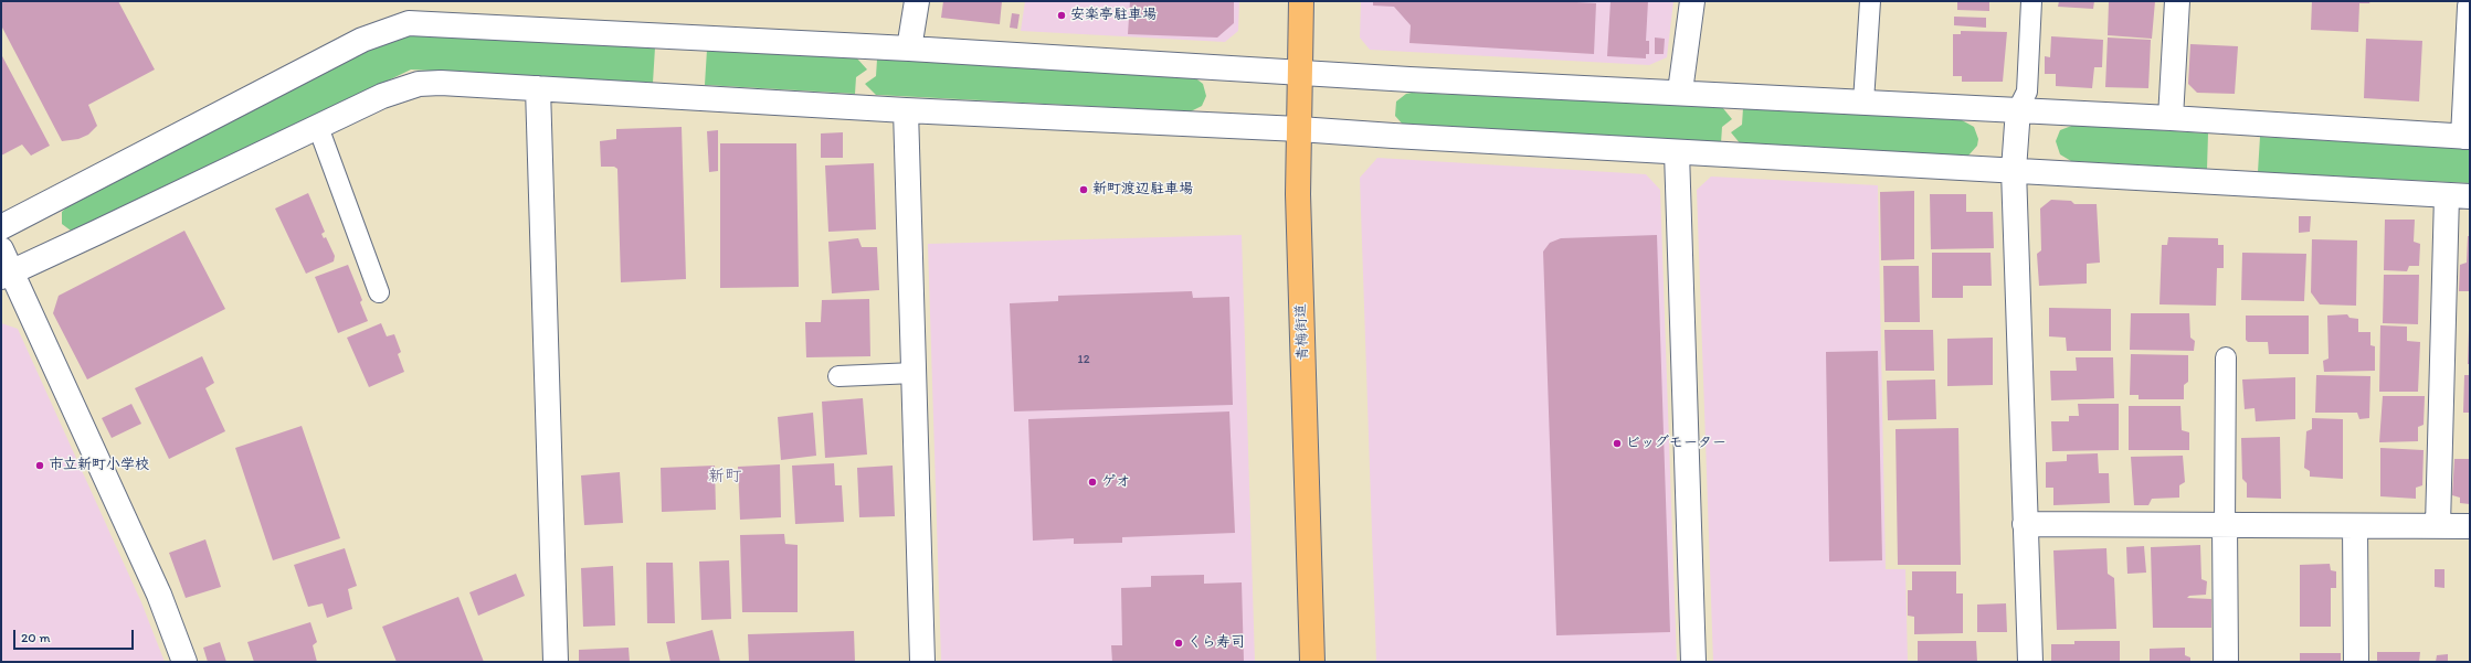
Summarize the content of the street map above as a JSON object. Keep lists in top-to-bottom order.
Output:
{
  "streets": {
    "main road": ["青梅街道"]
  },
  "districts": ["新町"],
  "places": [
    "安楽亭駐車場",
    "新町渡辺駐車場",
    "ビッグモーター",
    "市立新町小学校",
    "ゲオ",
    "くら寿司"
  ],
  "house_numbers": ["12"],
  "scale_bar": "20 m"
}
